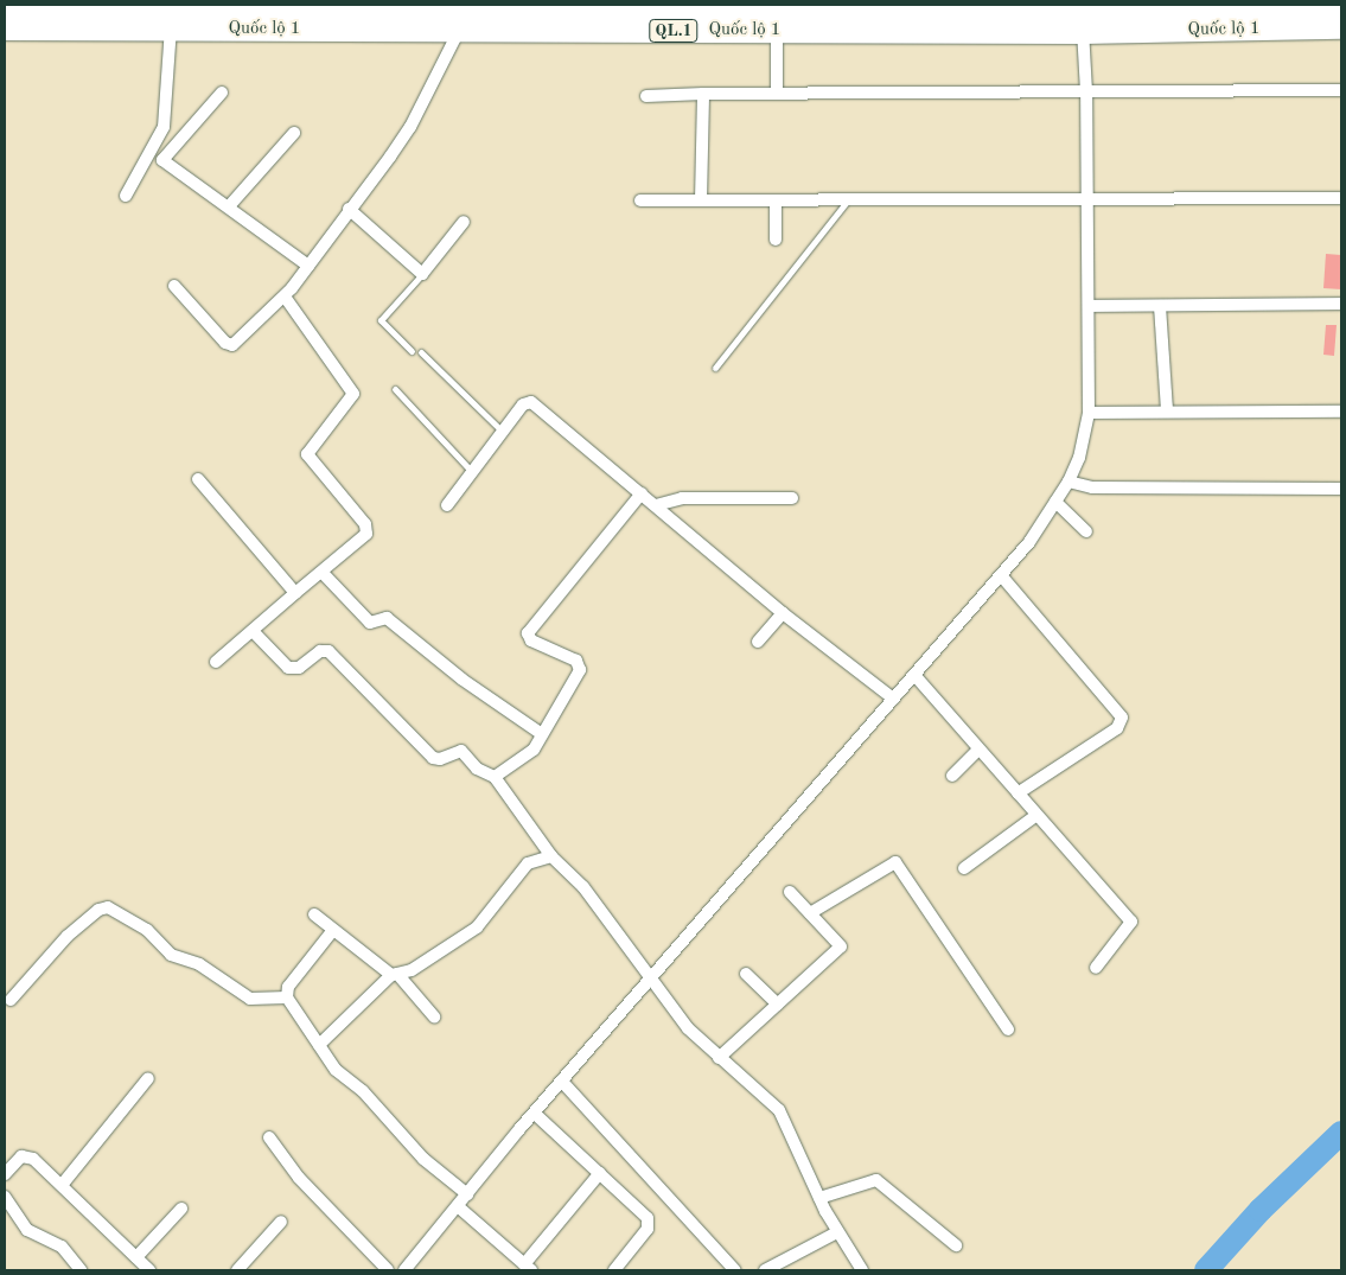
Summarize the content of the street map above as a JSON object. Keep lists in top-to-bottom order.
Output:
{
  "streets": {
    "highway": ["Quốc lộ 1", "QL.1"]
  }
}
